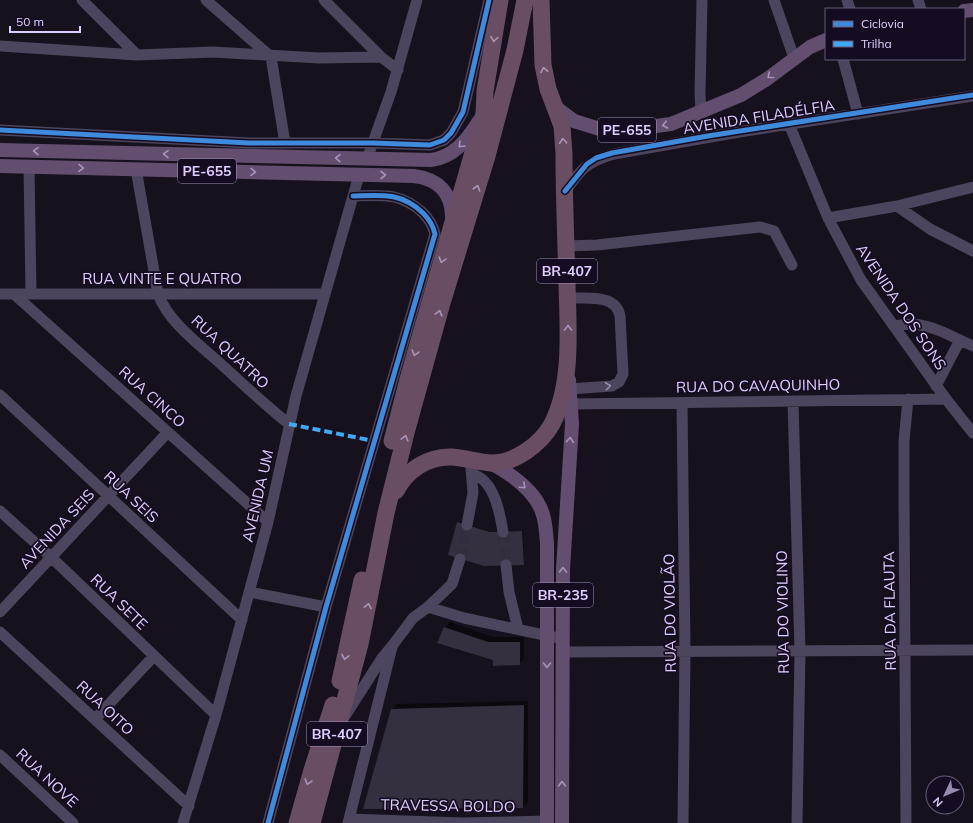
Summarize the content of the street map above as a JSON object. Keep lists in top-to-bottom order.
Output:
{
  "streets": {
    "highway": ["BR-407"],
    "main road": ["PE-655", "BR-235"],
    "street": [
      "AVENIDA FILADÉLFIA",
      "RUA VINTE E QUATRO",
      "AVENIDA DOS SONS",
      "RUA QUATRO",
      "RUA DO CAVAQUINHO",
      "RUA CINCO",
      "AVENIDA UM",
      "RUA SEIS",
      "AVENIDA SEIS",
      "RUA SETE",
      "RUA DA FLAUTA",
      "RUA DO VIOLINO",
      "RUA DO VIOLÃO",
      "RUA OITO",
      "RUA NOVE",
      "TRAVESSA BOLDO"
    ]
  },
  "crossings": [
    ["AVENIDA FILADÉLFIA", "BR-407"],
    ["AVENIDA FILADÉLFIA", "AVENIDA DOS SONS"],
    ["PE-655", "BR-407"],
    ["PE-655", "RUA QUATRO"],
    ["PE-655", "AVENIDA UM"],
    ["BR-407", "BR-235"],
    ["RUA VINTE E QUATRO", "RUA QUATRO"],
    ["RUA VINTE E QUATRO", "RUA CINCO"],
    ["RUA VINTE E QUATRO", "AVENIDA UM"],
    ["AVENIDA DOS SONS", "RUA DO CAVAQUINHO"],
    ["RUA QUATRO", "AVENIDA UM"],
    ["RUA DO CAVAQUINHO", "BR-235"],
    ["RUA DO CAVAQUINHO", "RUA DA FLAUTA"],
    ["RUA DO CAVAQUINHO", "RUA DO VIOLINO"],
    ["RUA DO CAVAQUINHO", "RUA DO VIOLÃO"],
    ["RUA CINCO", "AVENIDA UM"],
    ["RUA CINCO", "AVENIDA SEIS"],
    ["AVENIDA UM", "RUA SEIS"],
    ["AVENIDA UM", "RUA SETE"],
    ["AVENIDA UM", "RUA OITO"],
    ["RUA SEIS", "AVENIDA SEIS"],
    ["AVENIDA SEIS", "RUA SETE"],
    ["BR-235", "TRAVESSA BOLDO"]
  ],
  "legend": ["Ciclovia", "Trilha"],
  "scale_bar": "50 m",
  "north": "bottom left"
}
